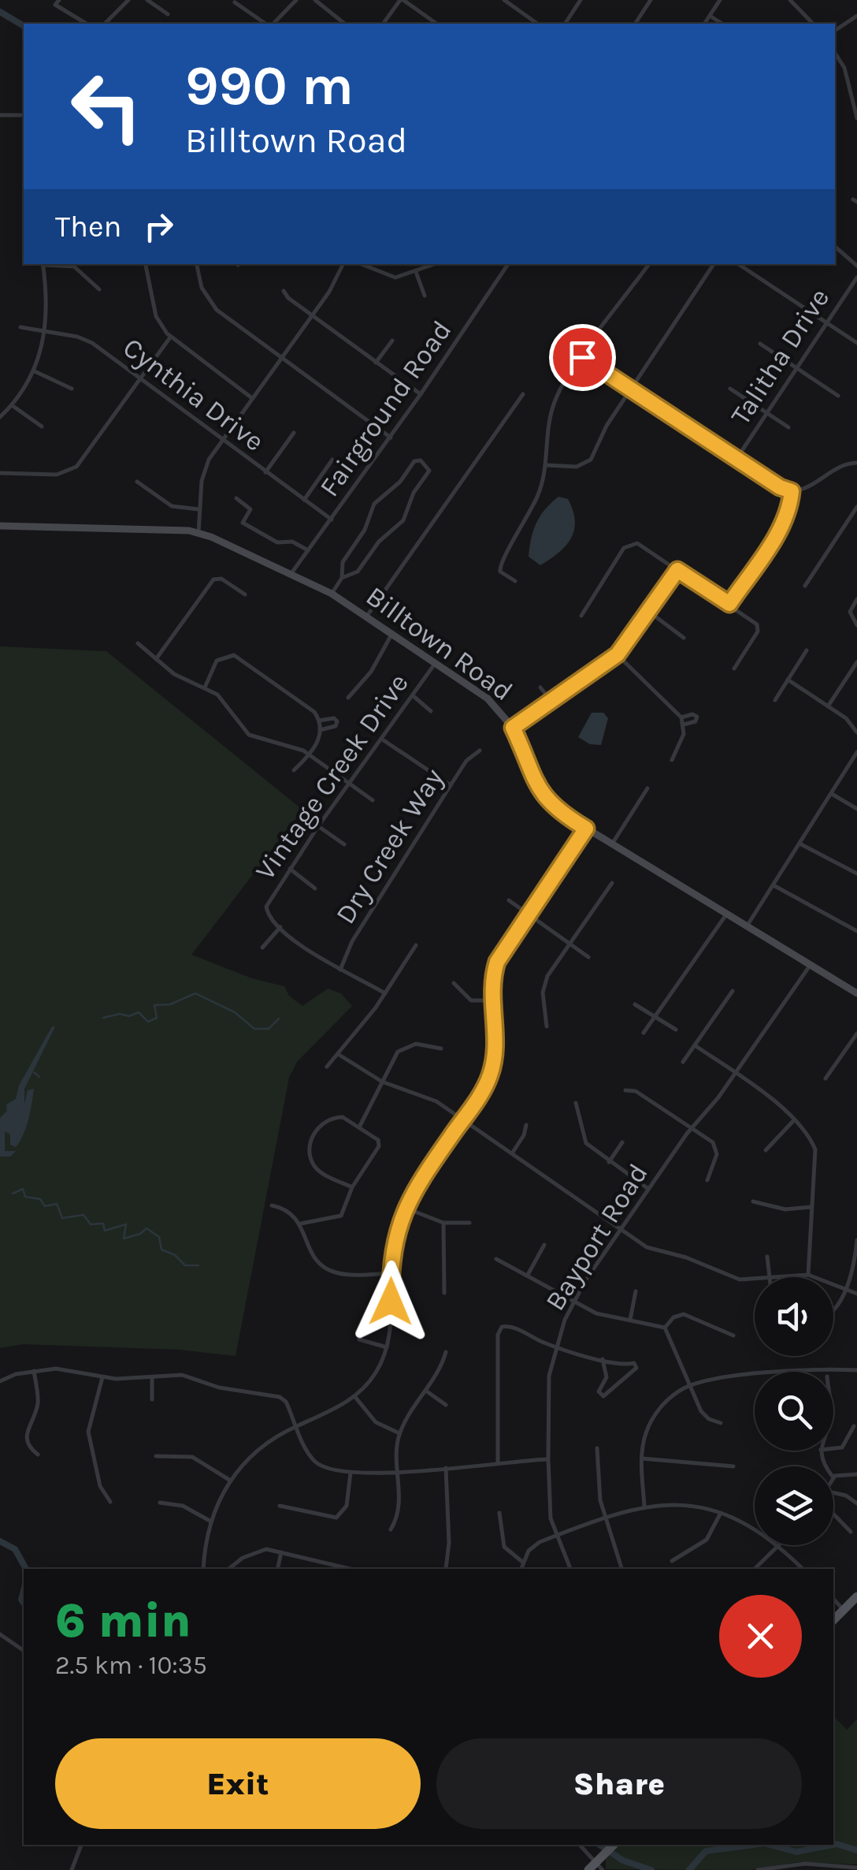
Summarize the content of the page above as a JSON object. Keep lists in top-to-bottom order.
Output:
{
  "streets": {
    "main road": ["Billtown Road"],
    "street": [
      "Talitha Drive",
      "Cynthia Drive",
      "Fairground Road",
      "Vintage Creek Drive",
      "Dry Creek Way",
      "Bayport Road"
    ]
  },
  "crossings": [
    ["Cynthia Drive", "Fairground Road"],
    ["Fairground Road", "Billtown Road"],
    ["Billtown Road", "Vintage Creek Drive"],
    ["Billtown Road", "Bayport Road"],
    ["Vintage Creek Drive", "Dry Creek Way"]
  ],
  "page": {
    "turn": ["990 m", "Billtown Road"],
    "then": "Then",
    "heading": ["6 min", "2.5 km · 10:35"],
    "buttons": ["Exit", "Share"]
  }
}
